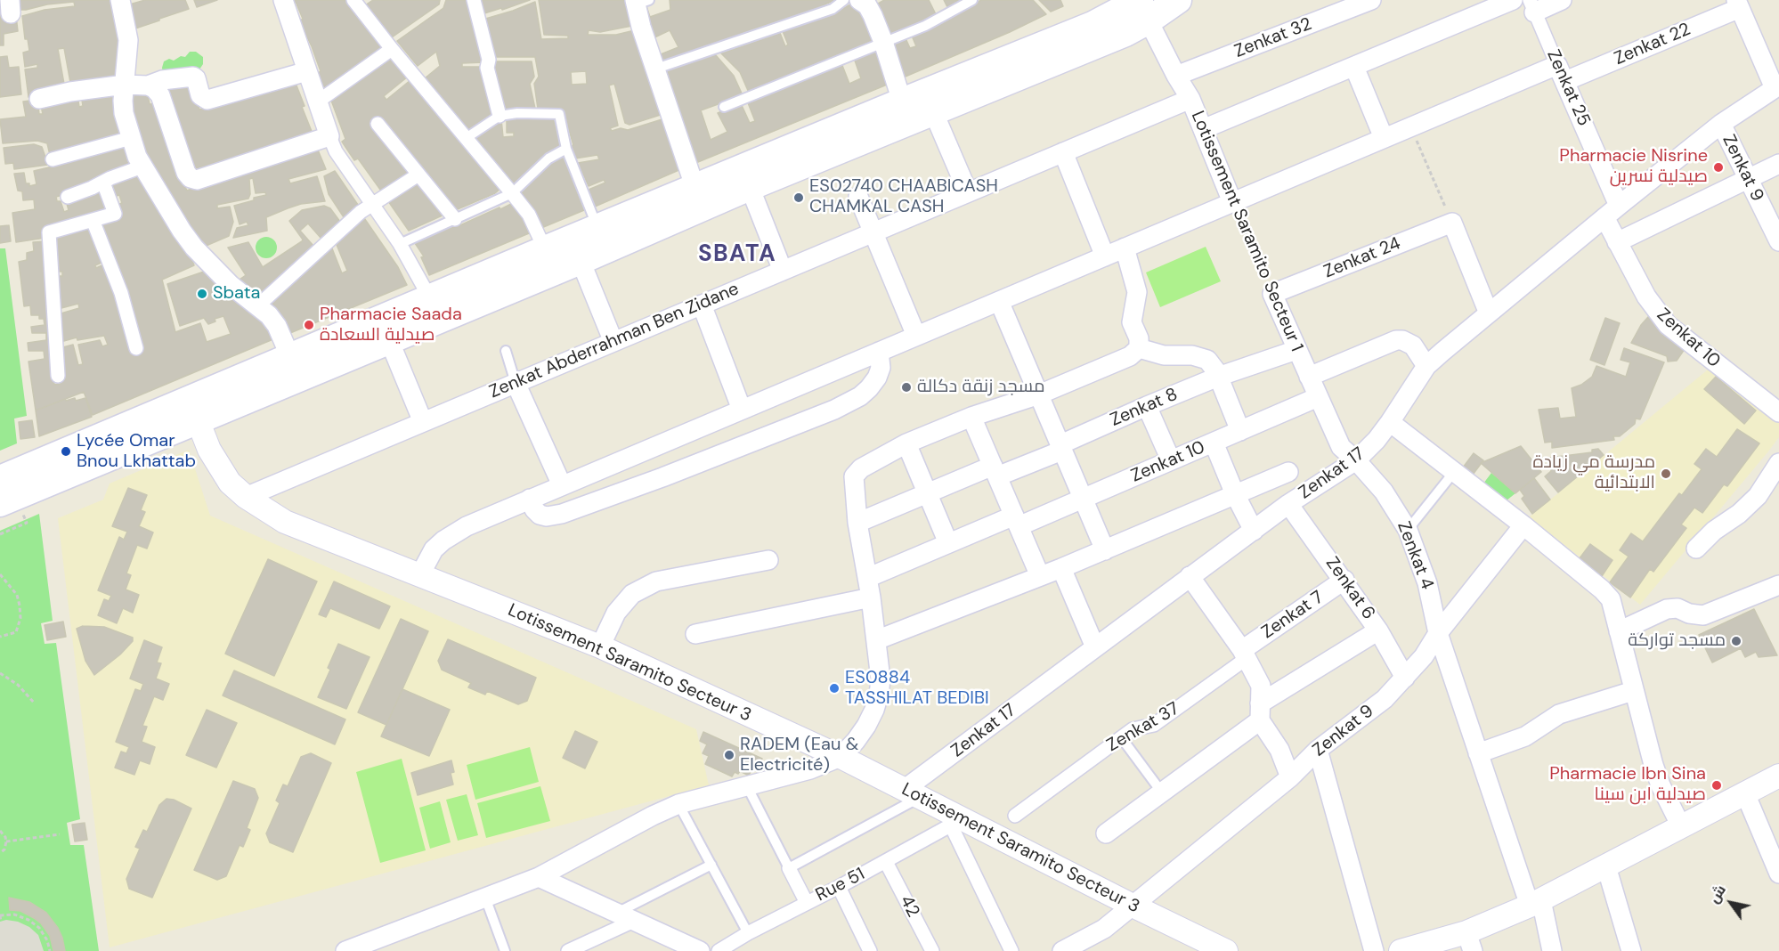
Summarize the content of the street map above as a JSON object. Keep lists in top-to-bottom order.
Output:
{
  "streets": {
    "street": [
      "Zenkat 32",
      "Zenkat 22",
      "Zenkat 25",
      "Zenkat 9",
      "Lotissement Saramito Secteur 1",
      "Zenkat 24",
      "Zenkat 10",
      "Zenkat Abderrahman Ben Zidane",
      "Zenkat 8",
      "Zenkat 17",
      "Zenkat 4",
      "Zenkat 6",
      "Zenkat 7",
      "Lotissement Saramito Secteur 3",
      "Zenkat 37",
      "Rue 51",
      "42"
    ]
  },
  "crossings": [
    ["Zenkat 32", "Lotissement Saramito Secteur 1"],
    ["Zenkat 22", "Zenkat 25"],
    ["Zenkat 22", "Lotissement Saramito Secteur 1"],
    ["Zenkat 22", "Lotissement Saramito Secteur 3"],
    ["Zenkat 25", "Zenkat 10"],
    ["Zenkat 25", "Zenkat 17"],
    ["Zenkat 9", "Zenkat 17"],
    ["Zenkat 9", "Zenkat 4"],
    ["Zenkat 9", "Zenkat 6"],
    ["Zenkat 9", "Lotissement Saramito Secteur 3"],
    ["Lotissement Saramito Secteur 1", "Zenkat 24"],
    ["Lotissement Saramito Secteur 1", "Zenkat 10"],
    ["Lotissement Saramito Secteur 1", "Zenkat Abderrahman Ben Zidane"],
    ["Lotissement Saramito Secteur 1", "Zenkat 8"],
    ["Lotissement Saramito Secteur 1", "Zenkat 17"],
    ["Lotissement Saramito Secteur 1", "Zenkat 4"],
    ["Zenkat 10", "Zenkat 17"],
    ["Zenkat Abderrahman Ben Zidane", "Lotissement Saramito Secteur 3"],
    ["Zenkat 17", "Zenkat 4"],
    ["Zenkat 17", "Zenkat 6"],
    ["Zenkat 17", "Lotissement Saramito Secteur 3"],
    ["Zenkat 6", "Zenkat 7"],
    ["Zenkat 7", "Zenkat 37"],
    ["Lotissement Saramito Secteur 3", "Rue 51"],
    ["Rue 51", "42"]
  ],
  "districts": ["SBATA"],
  "places": [
    "Pharmacie Nisrine صيدلية نسرين",
    "ES02740 CHAABICASH CHAMKAL CASH",
    "Sbata",
    "Pharmacie Saada صيدلية السعادة",
    "مسجد زنقة دكالة",
    "Lycée Omar Bnou Lkhattab",
    "مدرسة مي زيادة الابتدائية",
    "مسجد تواركة",
    "ES0884 TASSHILAT BEDIBI",
    "RADEM (Eau & Electricité)",
    "Pharmacie Ibn Sina صيدلية ابن سينا"
  ],
  "north": "top left"
}
